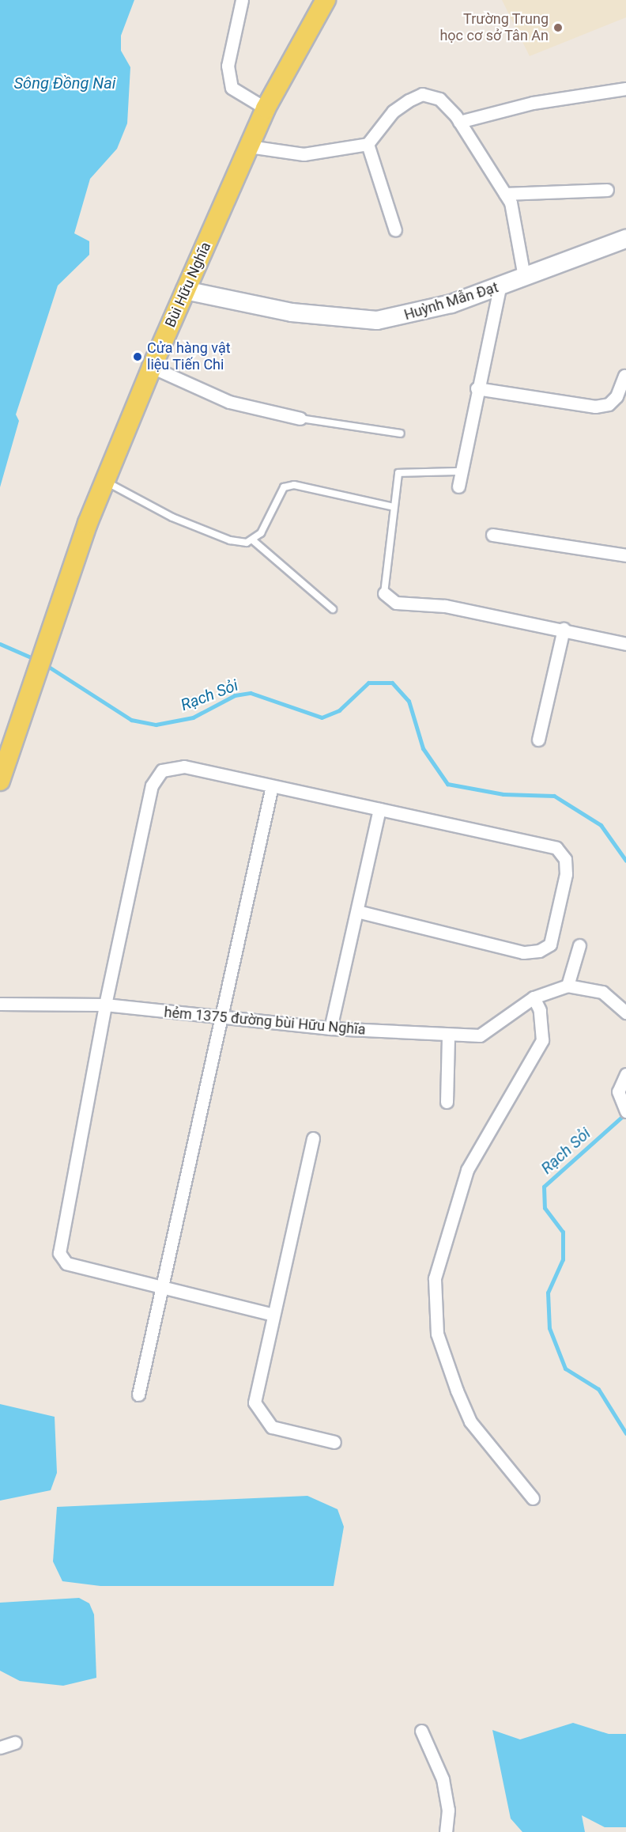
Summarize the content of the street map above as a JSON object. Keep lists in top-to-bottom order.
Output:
{
  "streets": {
    "main road": ["Bùi Hữu Nghĩa", "Huỳnh Mẫn Đạt"],
    "street": ["hẻm 1375 đường bùi Hữu Nghĩa"]
  },
  "crossings": [
    ["Bùi Hữu Nghĩa", "Huỳnh Mẫn Đạt"]
  ],
  "water": ["Sông Đồng Nai", "Rạch Sỏi"],
  "places": ["Trường Trung học cơ sở Tân An", "Cửa hàng vật liệu Tiến Chi"]
}
